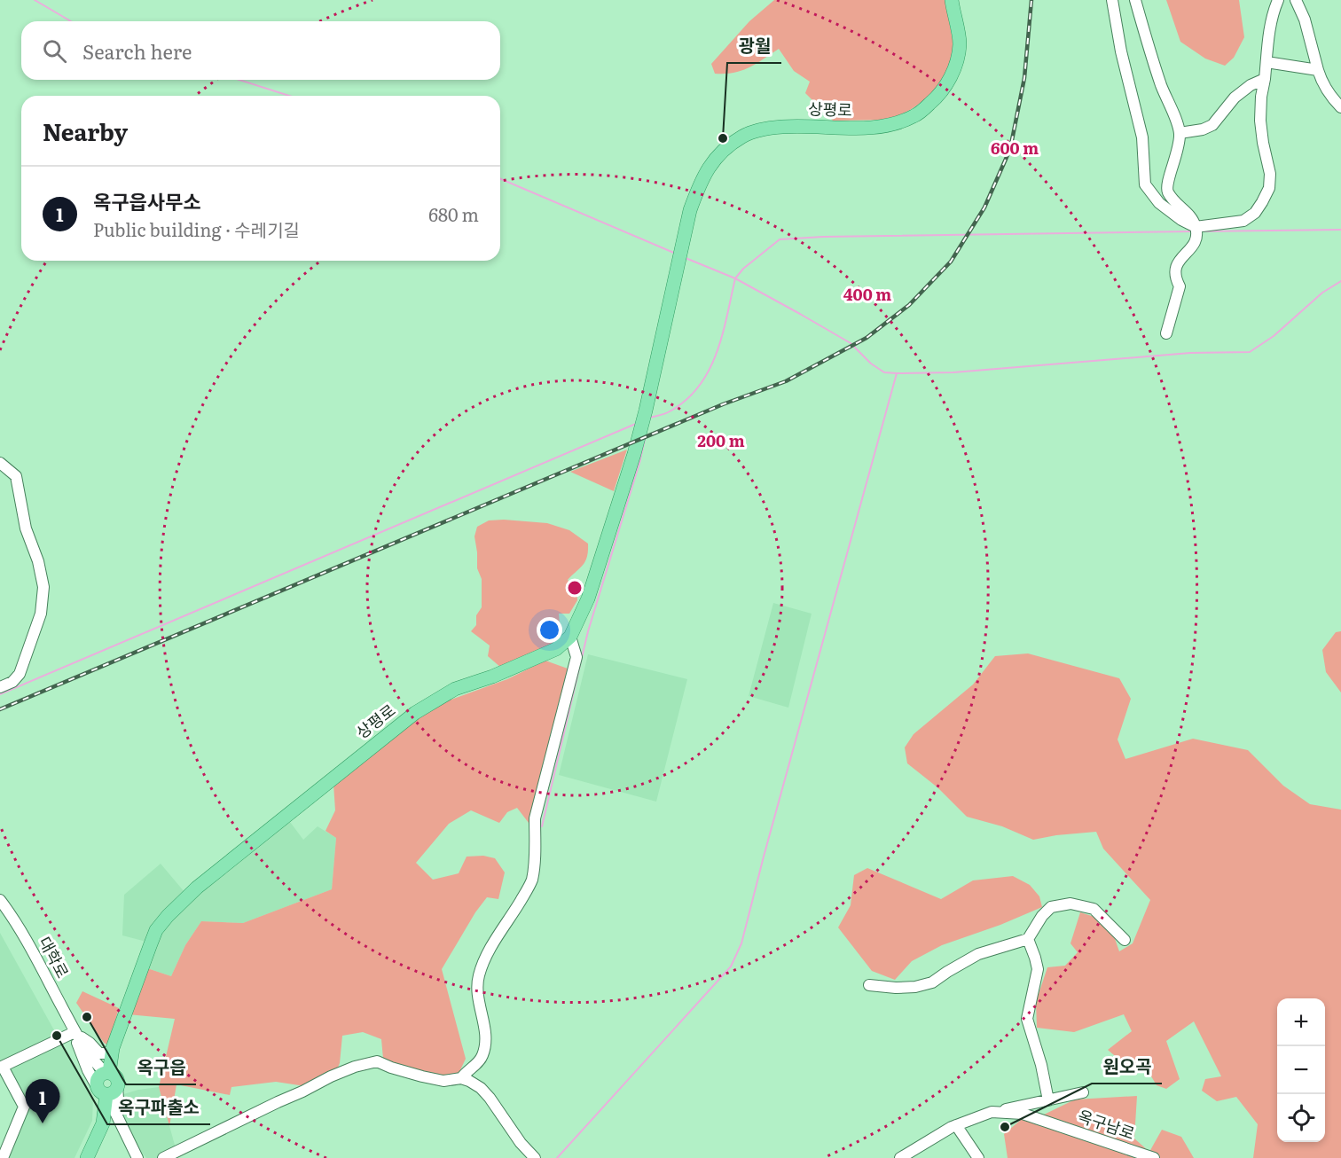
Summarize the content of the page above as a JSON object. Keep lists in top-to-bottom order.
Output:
{
  "streets": {
    "main road": ["상평로"],
    "street": ["대학로", "옥구남로"]
  },
  "crossings": [
    ["상평로", "대학로"]
  ],
  "places": [
    "광월",
    "옥구읍",
    "옥구파출소",
    "원오곡"
  ],
  "page": {
    "search": "Search here",
    "heading": "Nearby",
    "list": [
      {
        "mark": "1",
        "name": "옥구읍사무소",
        "note": "Public building · 수레기길",
        "value": "680 m"
      }
    ],
    "map_buttons": ["+", "−"],
    "pins": "1"
  },
  "rings": ["600 m", "400 m", "200 m"]
}
